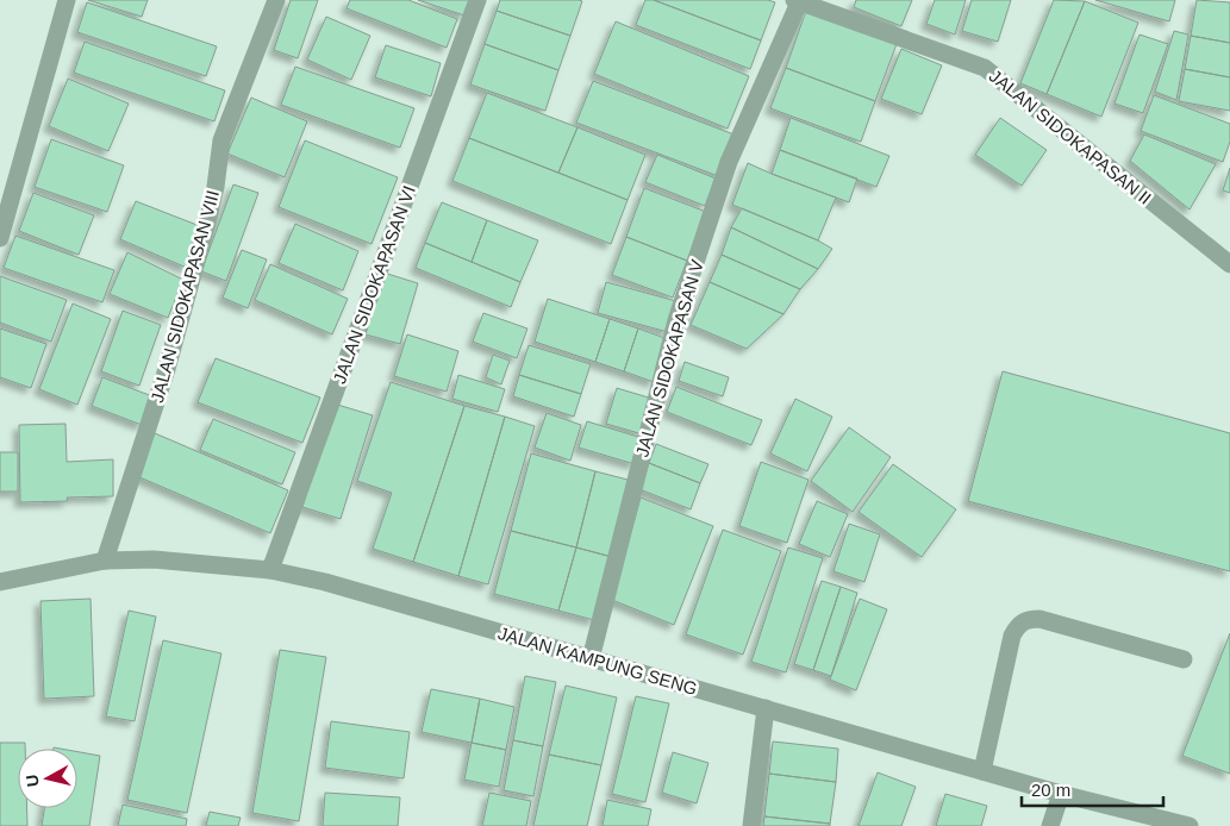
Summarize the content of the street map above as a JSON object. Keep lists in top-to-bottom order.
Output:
{
  "streets": {
    "street": [
      "JALAN SIDOKAPASAN II",
      "JALAN SIDOKAPASAN VI",
      "JALAN SIDOKAPASAN VIII",
      "JALAN SIDOKAPASAN V",
      "JALAN KAMPUNG SENG"
    ]
  },
  "crossings": [
    ["JALAN SIDOKAPASAN II", "JALAN SIDOKAPASAN V"],
    ["JALAN SIDOKAPASAN VI", "JALAN KAMPUNG SENG"],
    ["JALAN SIDOKAPASAN VIII", "JALAN KAMPUNG SENG"],
    ["JALAN SIDOKAPASAN V", "JALAN KAMPUNG SENG"]
  ],
  "scale_bar": "20 m",
  "north": "left"
}
